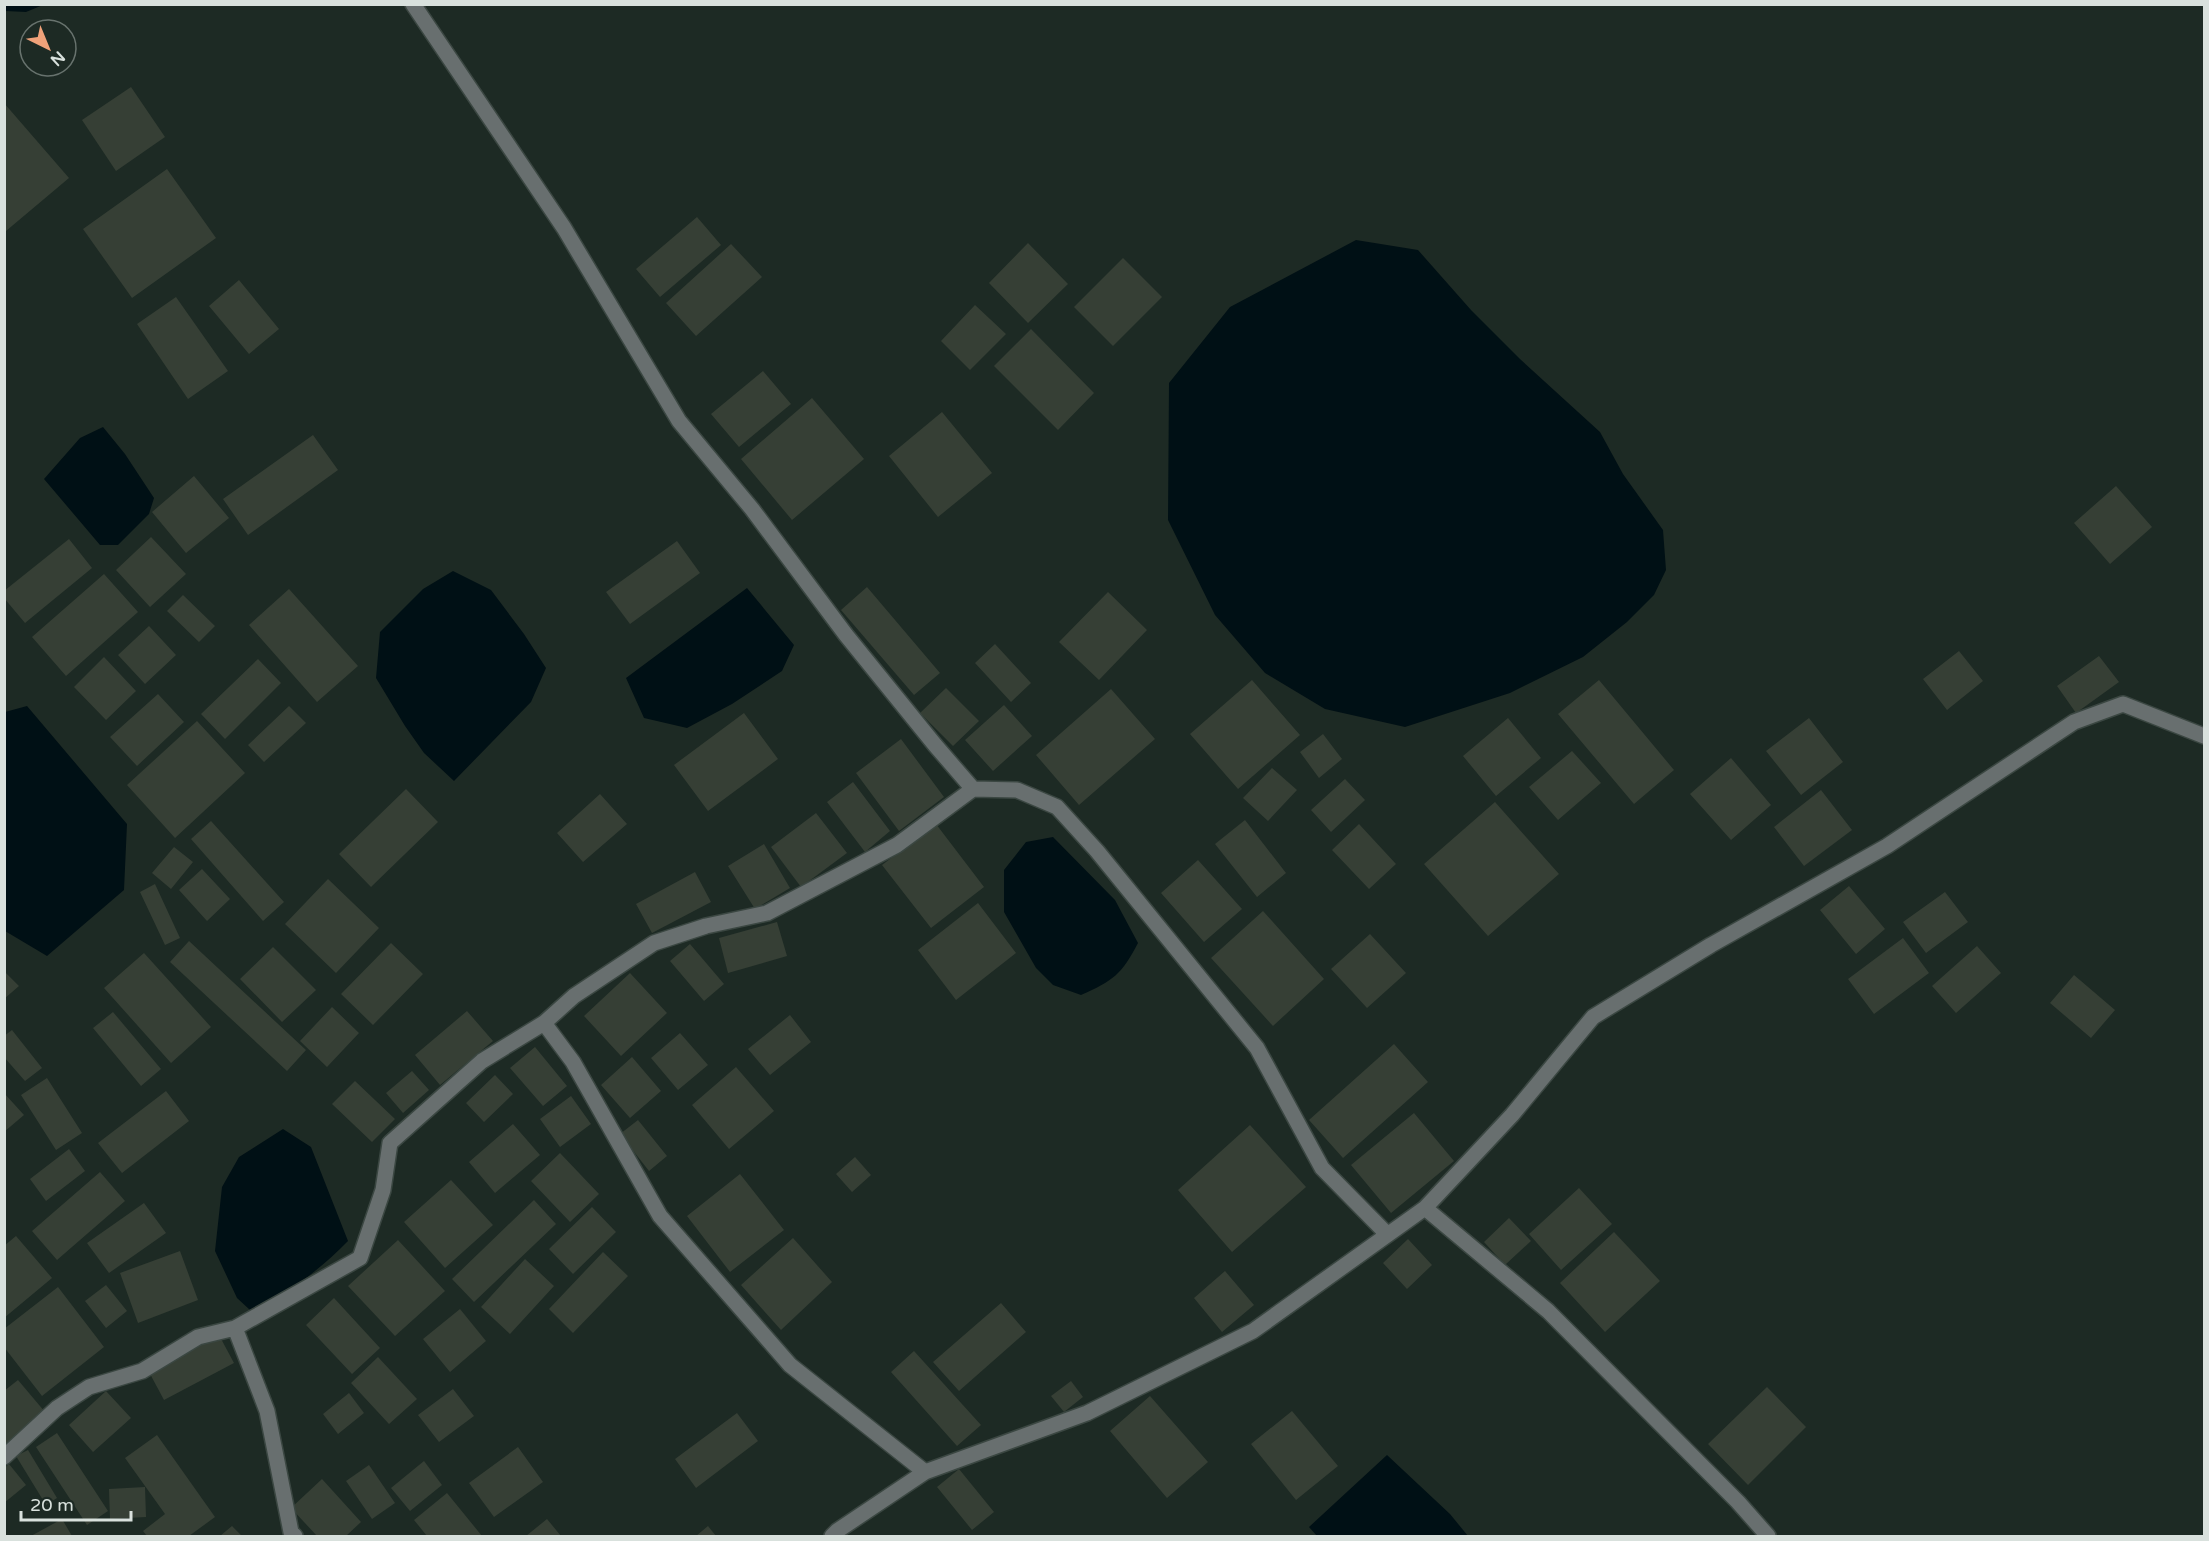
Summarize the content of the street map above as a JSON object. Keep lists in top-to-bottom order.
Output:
{
  "scale_bar": "20 m",
  "north": "bottom right"
}
